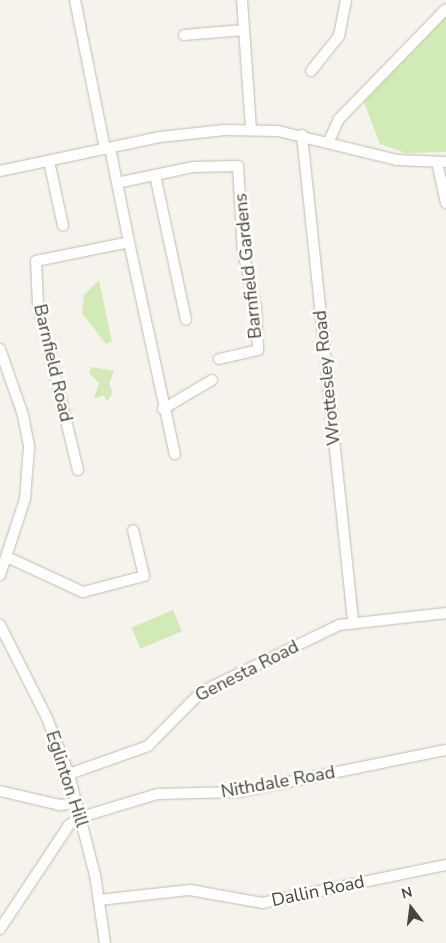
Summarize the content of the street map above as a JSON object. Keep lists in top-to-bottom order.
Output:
{
  "streets": {
    "street": [
      "Barnfield Gardens",
      "Barnfield Road",
      "Wrottesley Road",
      "Genesta Road",
      "Eglinton Hill",
      "Nithdale Road",
      "Dallin Road"
    ]
  },
  "crossings": [
    ["Wrottesley Road", "Genesta Road"],
    ["Genesta Road", "Eglinton Hill"],
    ["Eglinton Hill", "Nithdale Road"],
    ["Eglinton Hill", "Dallin Road"]
  ],
  "north": "top"
}
